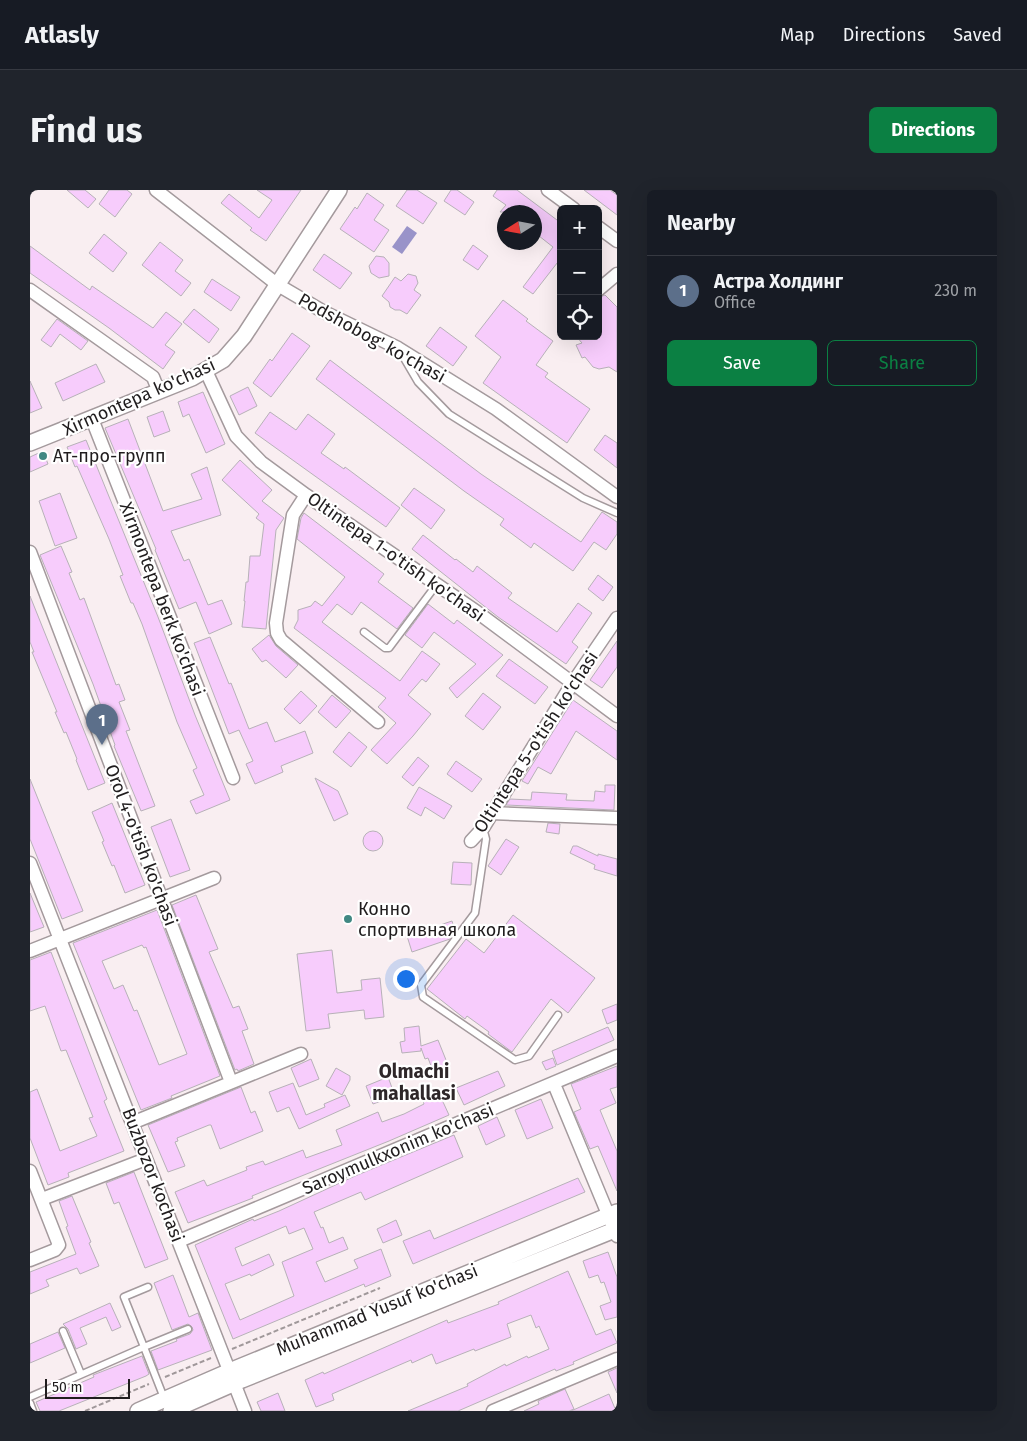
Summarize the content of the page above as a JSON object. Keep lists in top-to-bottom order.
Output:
{
  "streets": {
    "street": [
      "Podshobog' ko'chasi",
      "Xirmontepa ko'chasi",
      "Oltintepa 1-o'tish ko'chasi",
      "Xirmontepa berk ko'chasi",
      "Oltintepa 5-o'tish ko'chasi",
      "Orol 4-o'tish ko'chasi",
      "Saroymulkxonim ko'chasi",
      "Buzbozor kochasi",
      "Muhammad Yusuf ko'chasi"
    ]
  },
  "crossings": [
    ["Podshobog' ko'chasi", "Xirmontepa ko'chasi"],
    ["Xirmontepa ko'chasi", "Oltintepa 1-o'tish ko'chasi"],
    ["Xirmontepa ko'chasi", "Xirmontepa berk ko'chasi"],
    ["Oltintepa 1-o'tish ko'chasi", "Oltintepa 5-o'tish ko'chasi"],
    ["Saroymulkxonim ko'chasi", "Buzbozor kochasi"],
    ["Buzbozor kochasi", "Muhammad Yusuf ko'chasi"]
  ],
  "districts": ["Olmachi mahallasi"],
  "places": ["Ат-про-групп", "Конно спортивная школа"],
  "scale_bar": "50 m",
  "north": "left",
  "page": {
    "header": "Atlasly",
    "nav": ["Map", "Directions", "Saved"],
    "buttons": [
      "Directions",
      ["Save", "Share"]
    ],
    "title": "Find us",
    "heading": "Nearby",
    "map_buttons": ["+", "−"],
    "list": [
      {
        "mark": "1",
        "name": "Астра Холдинг",
        "note": "Office",
        "value": "230 m"
      }
    ],
    "pins": "1",
    "scale": "50 m"
  }
}
